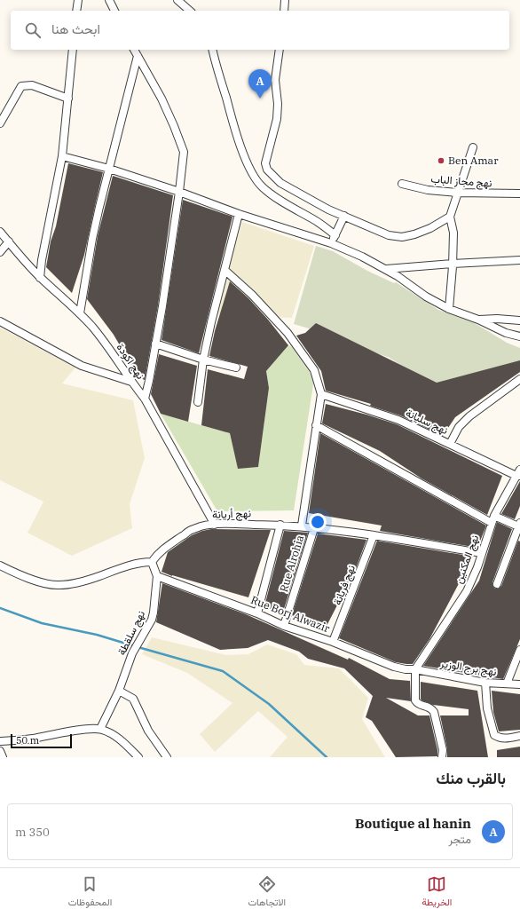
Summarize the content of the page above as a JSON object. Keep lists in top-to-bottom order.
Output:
{
  "streets": {
    "street": [
      "نهج مجاز الباب",
      "نهج اكودة",
      "نهج سليانة",
      "نهج أريانة",
      "نهج المكنين",
      "Rue Alrohia",
      "نهج فريانة",
      "Rue Borj Alwazir",
      "نهج سلقطة",
      "نهج برج الوزير"
    ]
  },
  "crossings": [
    ["نهج اكودة", "نهج أريانة"],
    ["نهج سليانة", "نهج المكنين"],
    ["نهج أريانة", "نهج المكنين"],
    ["نهج أريانة", "Rue Alrohia"],
    ["نهج أريانة", "نهج فريانة"],
    ["نهج أريانة", "نهج سلقطة"],
    ["نهج المكنين", "Rue Borj Alwazir"],
    ["نهج المكنين", "نهج برج الوزير"],
    ["Rue Alrohia", "Rue Borj Alwazir"],
    ["نهج فريانة", "Rue Borj Alwazir"],
    ["Rue Borj Alwazir", "نهج سلقطة"],
    ["Rue Borj Alwazir", "نهج برج الوزير"]
  ],
  "places": ["Ben Amar"],
  "scale_bar": "50 m",
  "page": {
    "search": "ابحث هنا",
    "pins": "A",
    "scale": "50 m",
    "heading": "بالقرب منك",
    "list": [
      {
        "mark": "A",
        "name": "Boutique al hanin",
        "note": "متجر",
        "value": "350 m"
      }
    ],
    "nav": ["الخريطة", "الاتجاهات", "المحفوظات"]
  }
}
